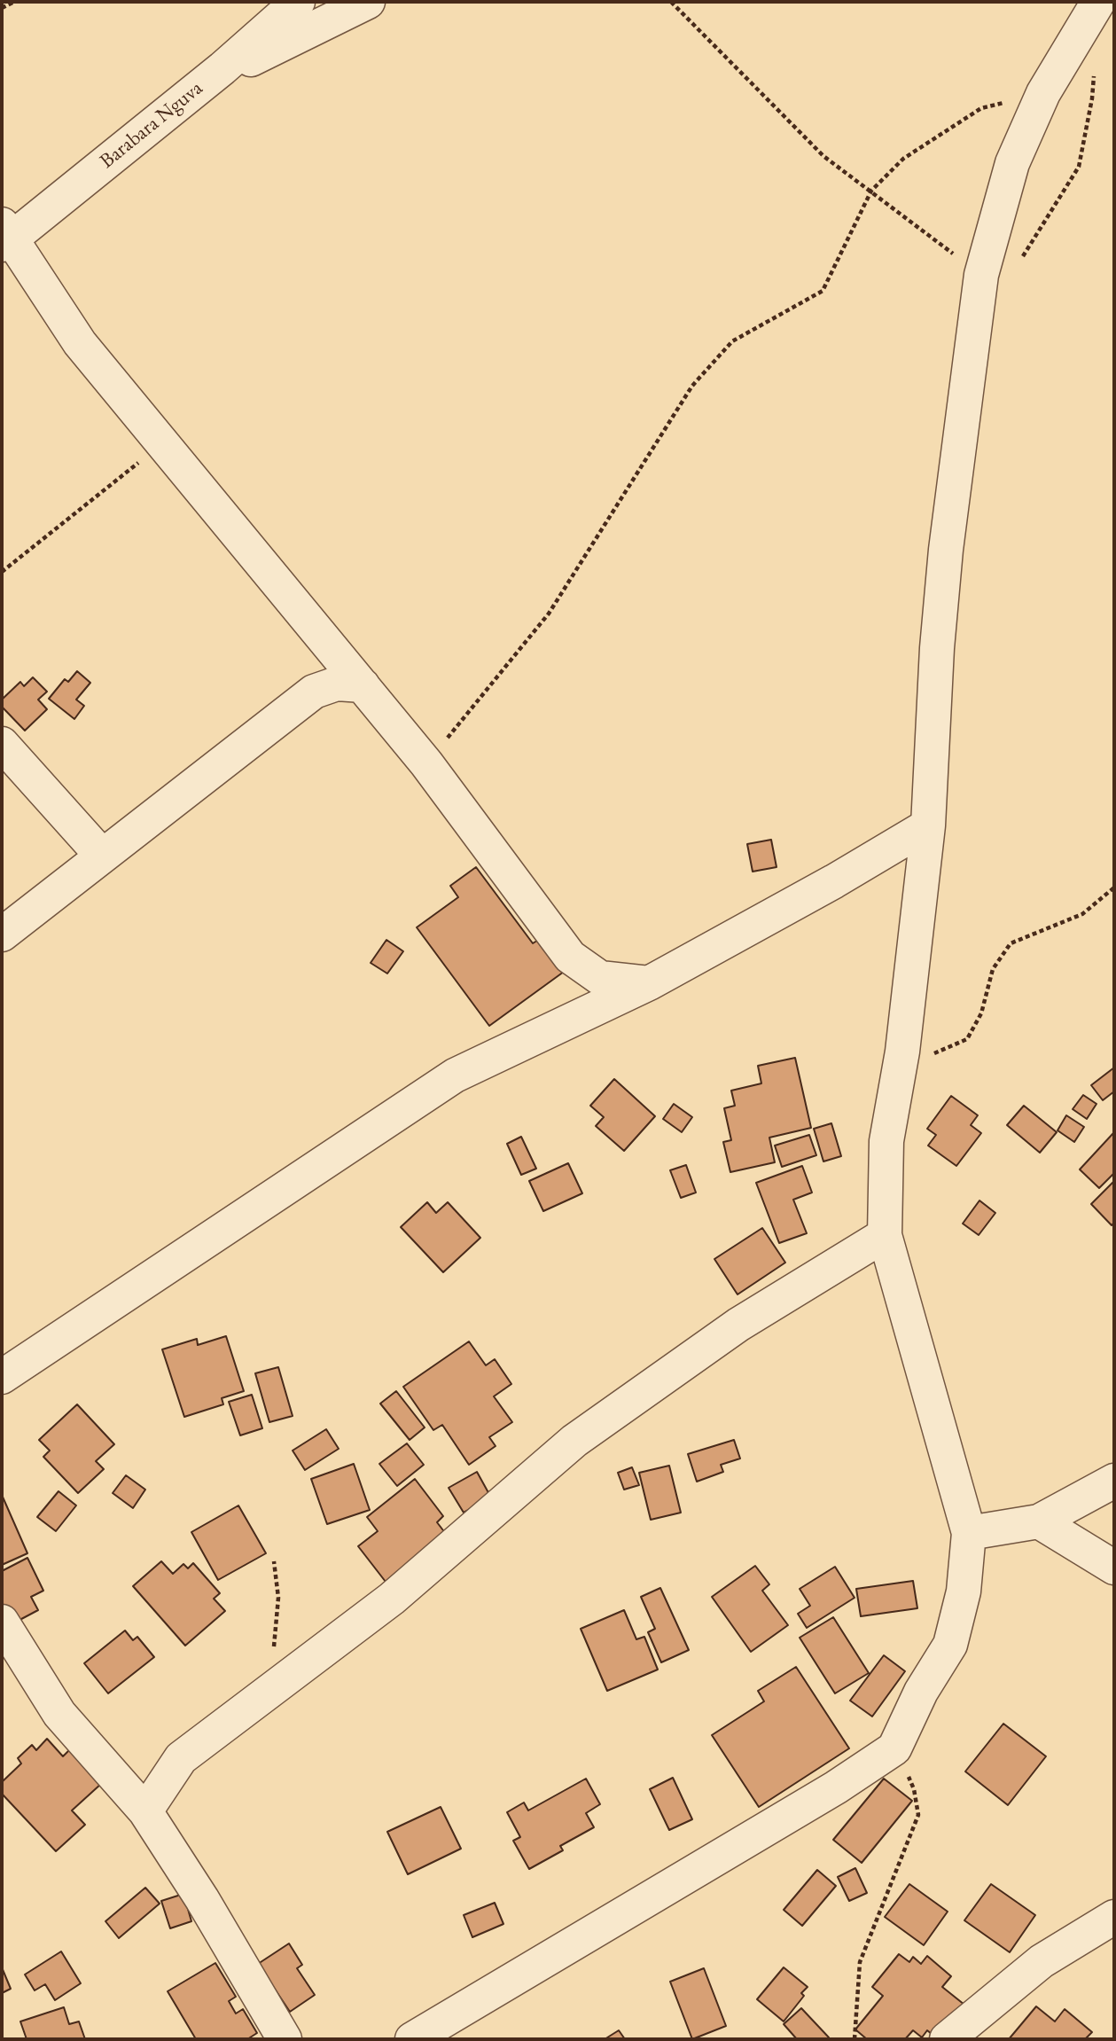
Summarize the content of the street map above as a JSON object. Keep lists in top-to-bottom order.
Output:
{
  "streets": {
    "street": ["Barabara Nguva"]
  }
}
